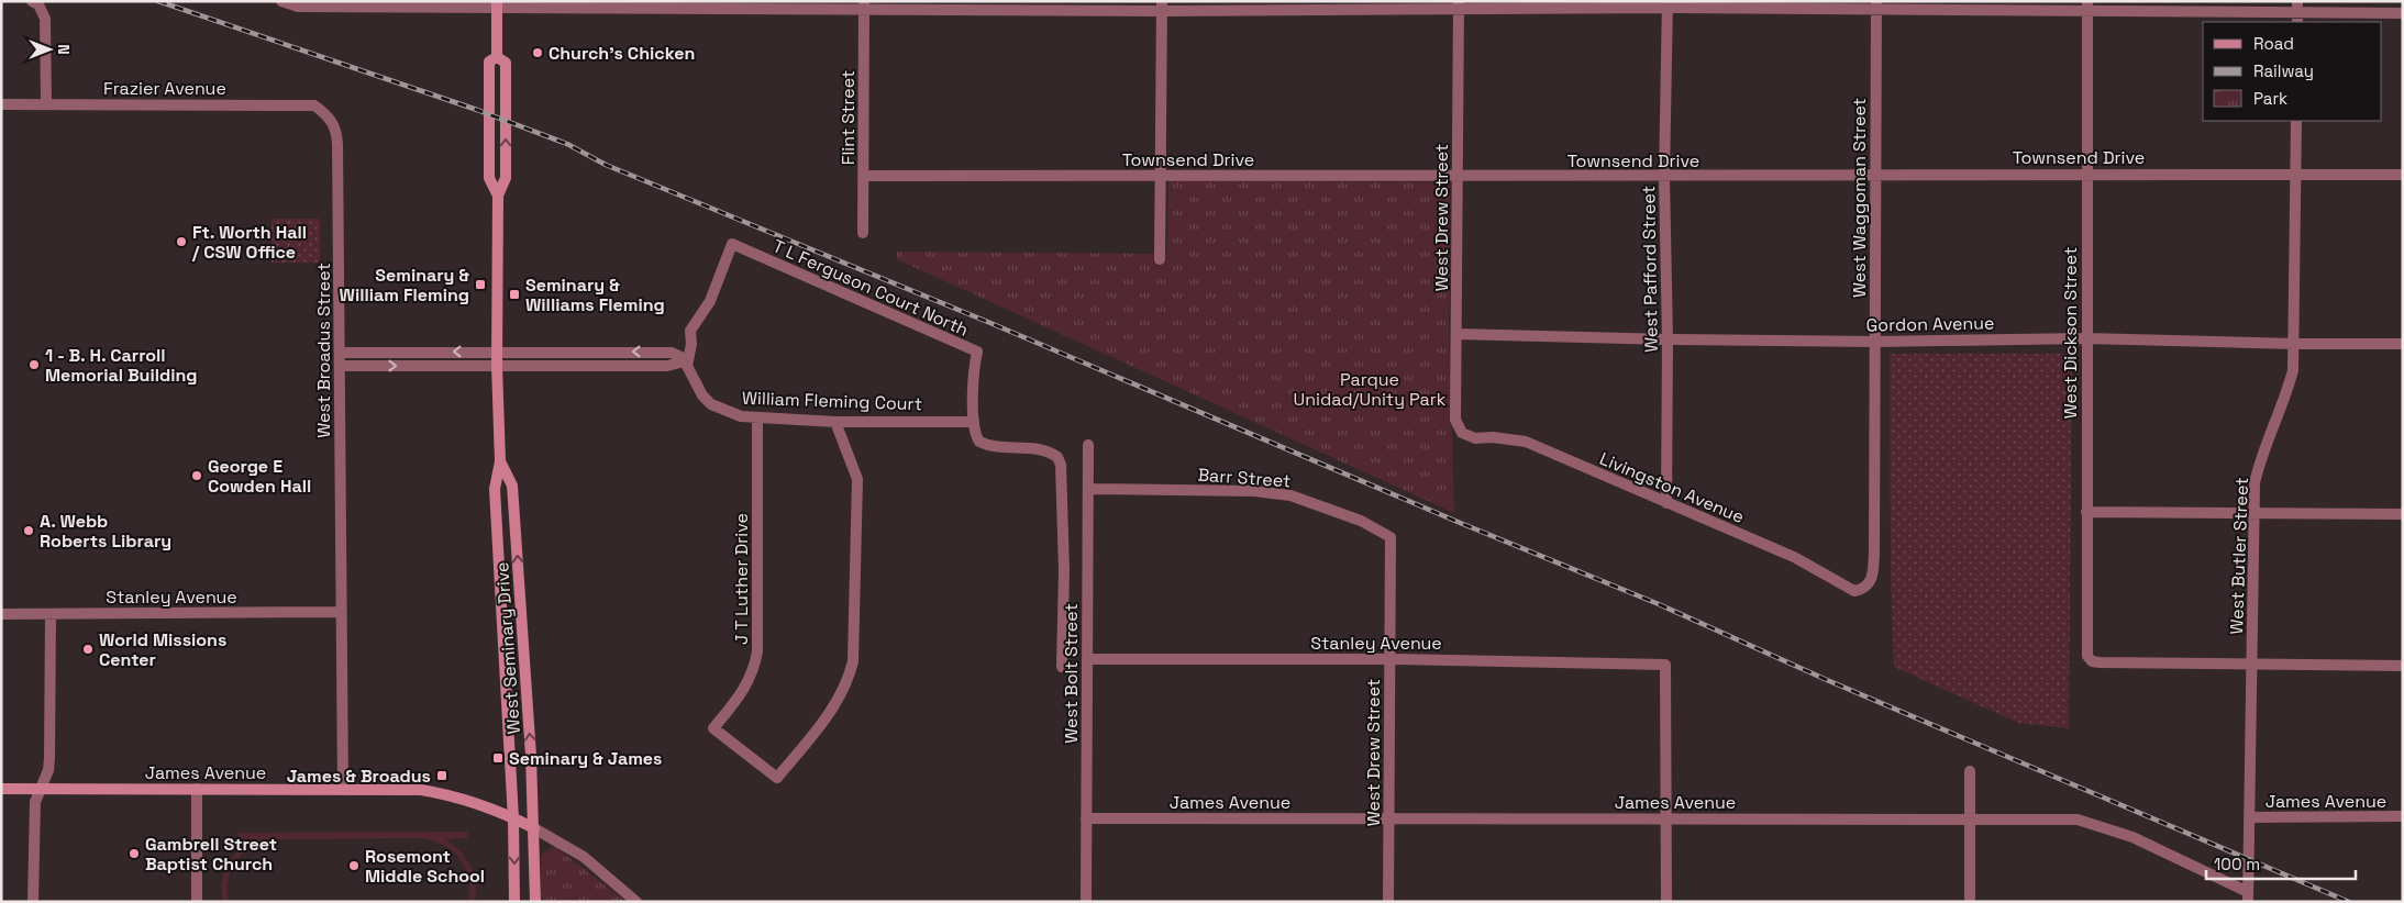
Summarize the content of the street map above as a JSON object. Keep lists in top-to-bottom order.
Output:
{
  "streets": {
    "main road": ["West Seminary Drive", "James Avenue"],
    "street": [
      "Frazier Avenue",
      "Flint Street",
      "Townsend Drive",
      "West Waggoman Street",
      "West Drew Street",
      "West Pafford Street",
      "T L Ferguson Court North",
      "Gordon Avenue",
      "West Dickson Street",
      "West Broadus Street",
      "William Fleming Court",
      "Barr Street",
      "Livingston Avenue",
      "West Butler Street",
      "J T Luther Drive",
      "Stanley Avenue",
      "West Bolt Street"
    ]
  },
  "crossings": [
    ["Frazier Avenue", "West Broadus Street"],
    ["Flint Street", "Townsend Drive"],
    ["Townsend Drive", "West Waggoman Street"],
    ["Townsend Drive", "West Drew Street"],
    ["Townsend Drive", "West Pafford Street"],
    ["Townsend Drive", "West Dickson Street"],
    ["Townsend Drive", "West Butler Street"],
    ["West Waggoman Street", "Gordon Avenue"],
    ["West Waggoman Street", "Livingston Avenue"],
    ["West Drew Street", "Gordon Avenue"],
    ["West Drew Street", "Barr Street"],
    ["West Drew Street", "Livingston Avenue"],
    ["West Drew Street", "Stanley Avenue"],
    ["West Drew Street", "James Avenue"],
    ["West Pafford Street", "Gordon Avenue"],
    ["West Pafford Street", "Livingston Avenue"],
    ["T L Ferguson Court North", "William Fleming Court"],
    ["Gordon Avenue", "West Dickson Street"],
    ["Gordon Avenue", "West Butler Street"],
    ["West Dickson Street", "West Butler Street"],
    ["West Broadus Street", "Stanley Avenue"],
    ["West Broadus Street", "James Avenue"],
    ["William Fleming Court", "J T Luther Drive"],
    ["Barr Street", "West Bolt Street"],
    ["West Butler Street", "James Avenue"],
    ["Stanley Avenue", "West Bolt Street"],
    ["Stanley Avenue", "James Avenue"],
    ["West Seminary Drive", "James Avenue"],
    ["West Bolt Street", "James Avenue"]
  ],
  "parks": ["Parque Unidad/Unity Park"],
  "places": {
    "other": [
      "Church's Chicken",
      "Ft. Worth Hall / CSW Office",
      "1 - B. H. Carroll Memorial Building",
      "George E Cowden Hall",
      "A. Webb Roberts Library",
      "World Missions Center",
      "Gambrell Street Baptist Church",
      "Rosemont Middle School"
    ],
    "transit": [
      "Seminary & William Fleming",
      "Seminary & Williams Fleming",
      "Seminary & James",
      "James & Broadus"
    ]
  },
  "legend": ["Road", "Railway", "Park"],
  "scale_bar": "100 m",
  "north": "right"
}
